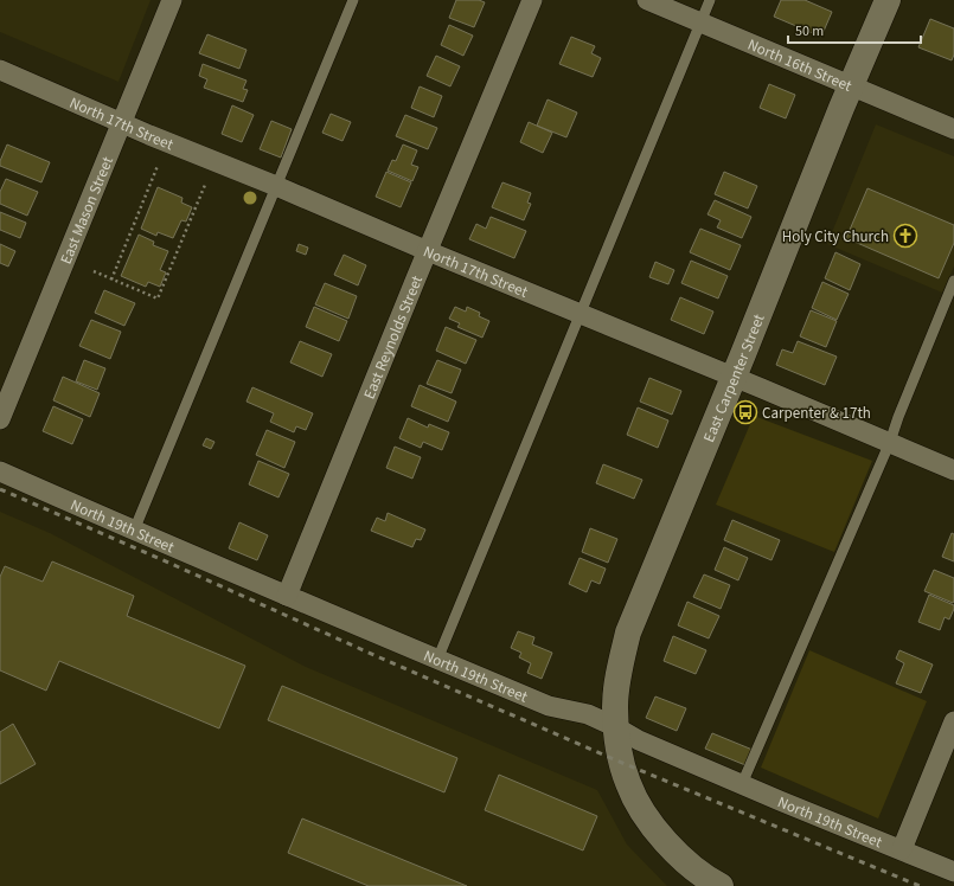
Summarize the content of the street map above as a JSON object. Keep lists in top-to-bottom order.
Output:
{
  "streets": {
    "street": [
      "North 16th Street",
      "North 17th Street",
      "East Mason Street",
      "East Reynolds Street",
      "East Carpenter Street",
      "North 19th Street"
    ]
  },
  "crossings": [
    ["North 16th Street", "East Carpenter Street"],
    ["North 17th Street", "East Mason Street"],
    ["North 17th Street", "East Reynolds Street"],
    ["North 17th Street", "East Carpenter Street"],
    ["East Reynolds Street", "North 19th Street"],
    ["East Carpenter Street", "North 19th Street"]
  ],
  "places": {
    "church": ["Holy City Church"],
    "bus stop": ["Carpenter & 17th"]
  },
  "scale_bar": "50 m"
}
